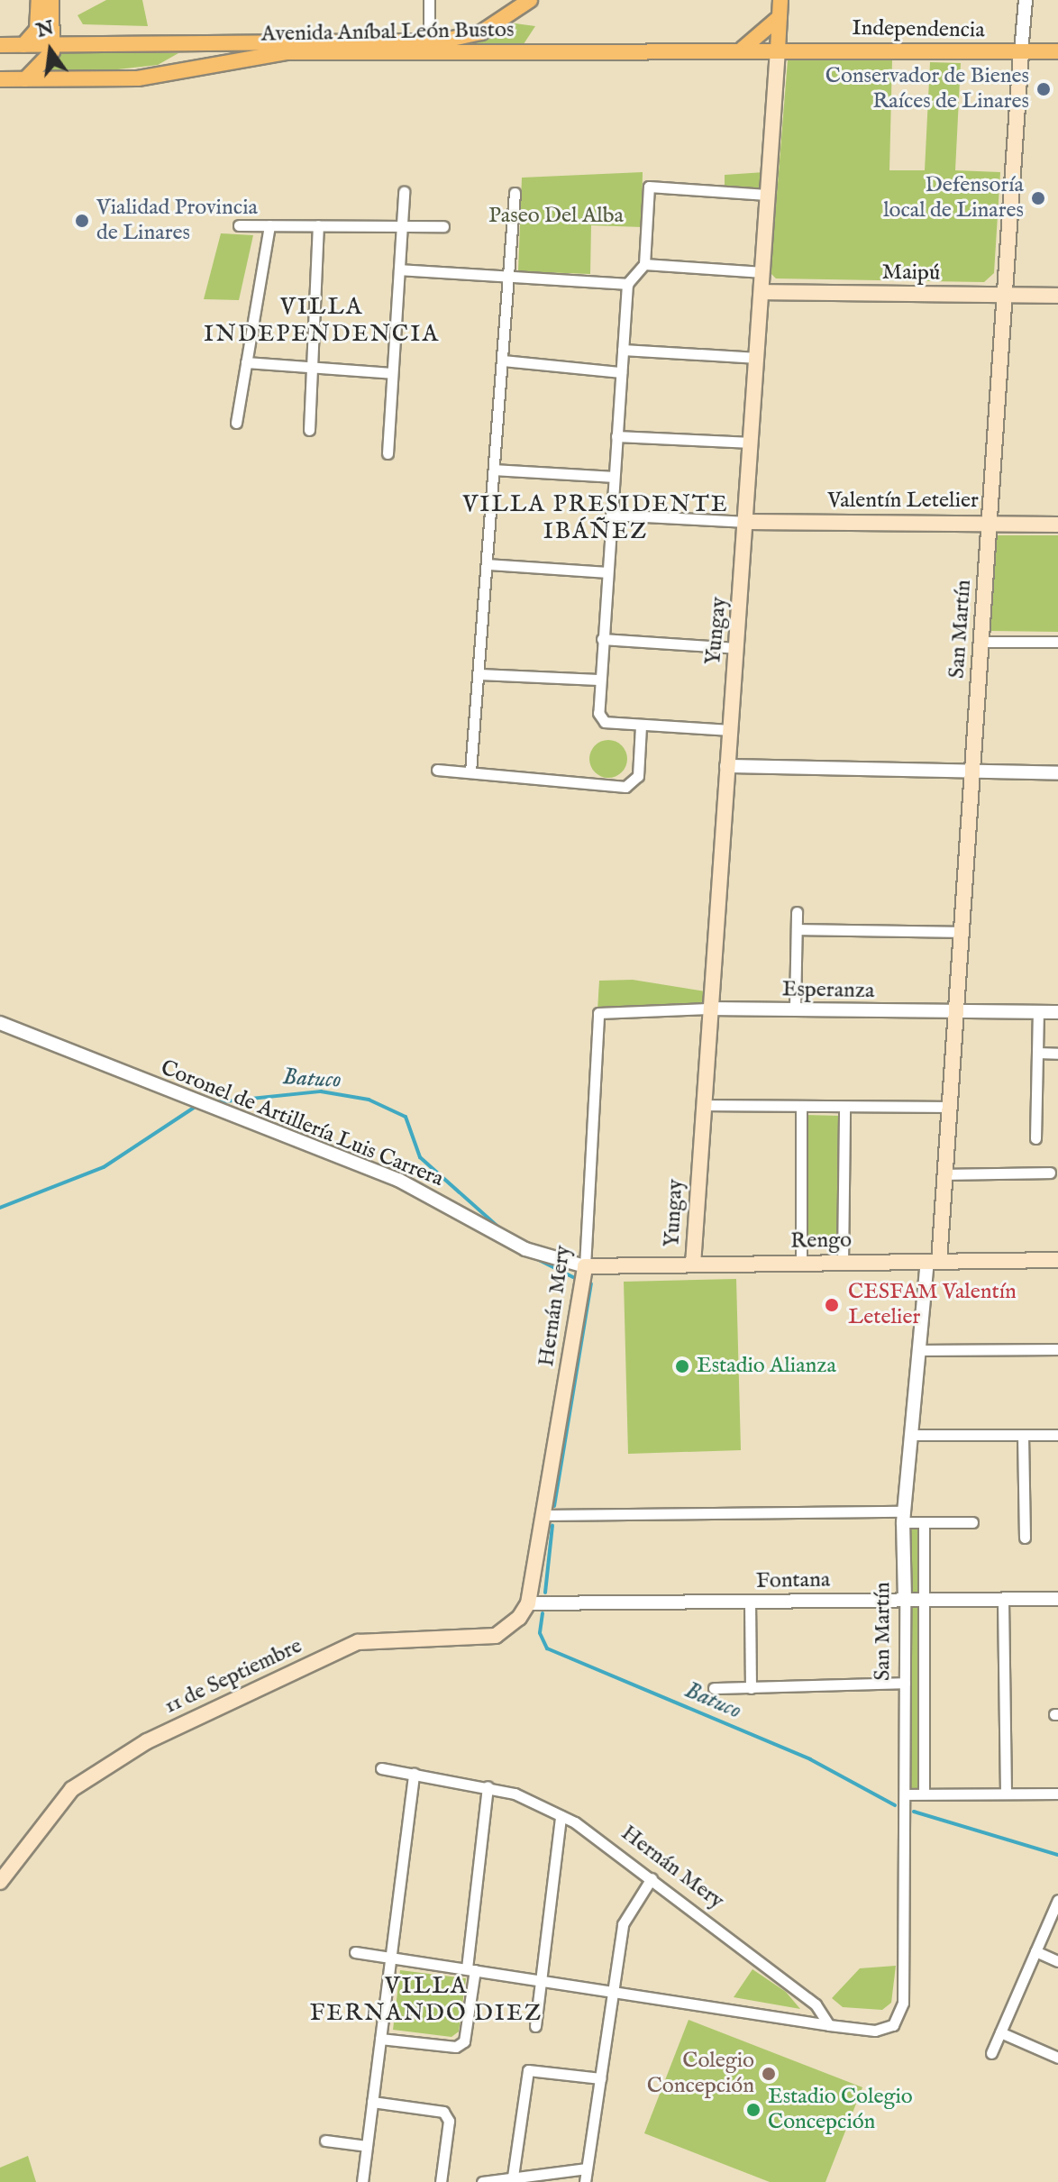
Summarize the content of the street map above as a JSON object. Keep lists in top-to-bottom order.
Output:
{
  "streets": {
    "main road": [
      "Independencia",
      "Avenida Aníbal León Bustos",
      "Maipú",
      "Valentín Letelier",
      "San Martín",
      "Yungay",
      "Rengo",
      "Hernán Mery",
      "11 de Septiembre"
    ],
    "street": ["Esperanza", "Coronel de Artillería Luis Carrera", "Fontana"]
  },
  "crossings": [
    ["Independencia", "Avenida Aníbal León Bustos"],
    ["Independencia", "San Martín"],
    ["Independencia", "Yungay"],
    ["Avenida Aníbal León Bustos", "Yungay"],
    ["Maipú", "San Martín"],
    ["Maipú", "Yungay"],
    ["Valentín Letelier", "San Martín"],
    ["Valentín Letelier", "Yungay"],
    ["San Martín", "Esperanza"],
    ["San Martín", "Rengo"],
    ["San Martín", "Hernán Mery"],
    ["San Martín", "Fontana"],
    ["Yungay", "Esperanza"],
    ["Yungay", "Rengo"],
    ["Esperanza", "Hernán Mery"],
    ["Coronel de Artillería Luis Carrera", "Rengo"],
    ["Coronel de Artillería Luis Carrera", "Hernán Mery"],
    ["Rengo", "Hernán Mery"],
    ["Hernán Mery", "Fontana"],
    ["Hernán Mery", "11 de Septiembre"],
    ["Fontana", "11 de Septiembre"]
  ],
  "districts": ["VILLA INDEPENDENCIA", "VILLA PRESIDENTE IBÁÑEZ", "VILLA FERNANDO DIEZ"],
  "water": ["Batuco"],
  "parks": ["Paseo Del Alba"],
  "places": [
    "Conservador de Bienes Raíces de Linares",
    "Defensoría local de Linares",
    "Vialidad Provincia de Linares",
    "CESFAM Valentín Letelier",
    "Estadio Alianza",
    "Colegio Concepción",
    "Estadio Colegio Concepción"
  ],
  "north": "top"
}
